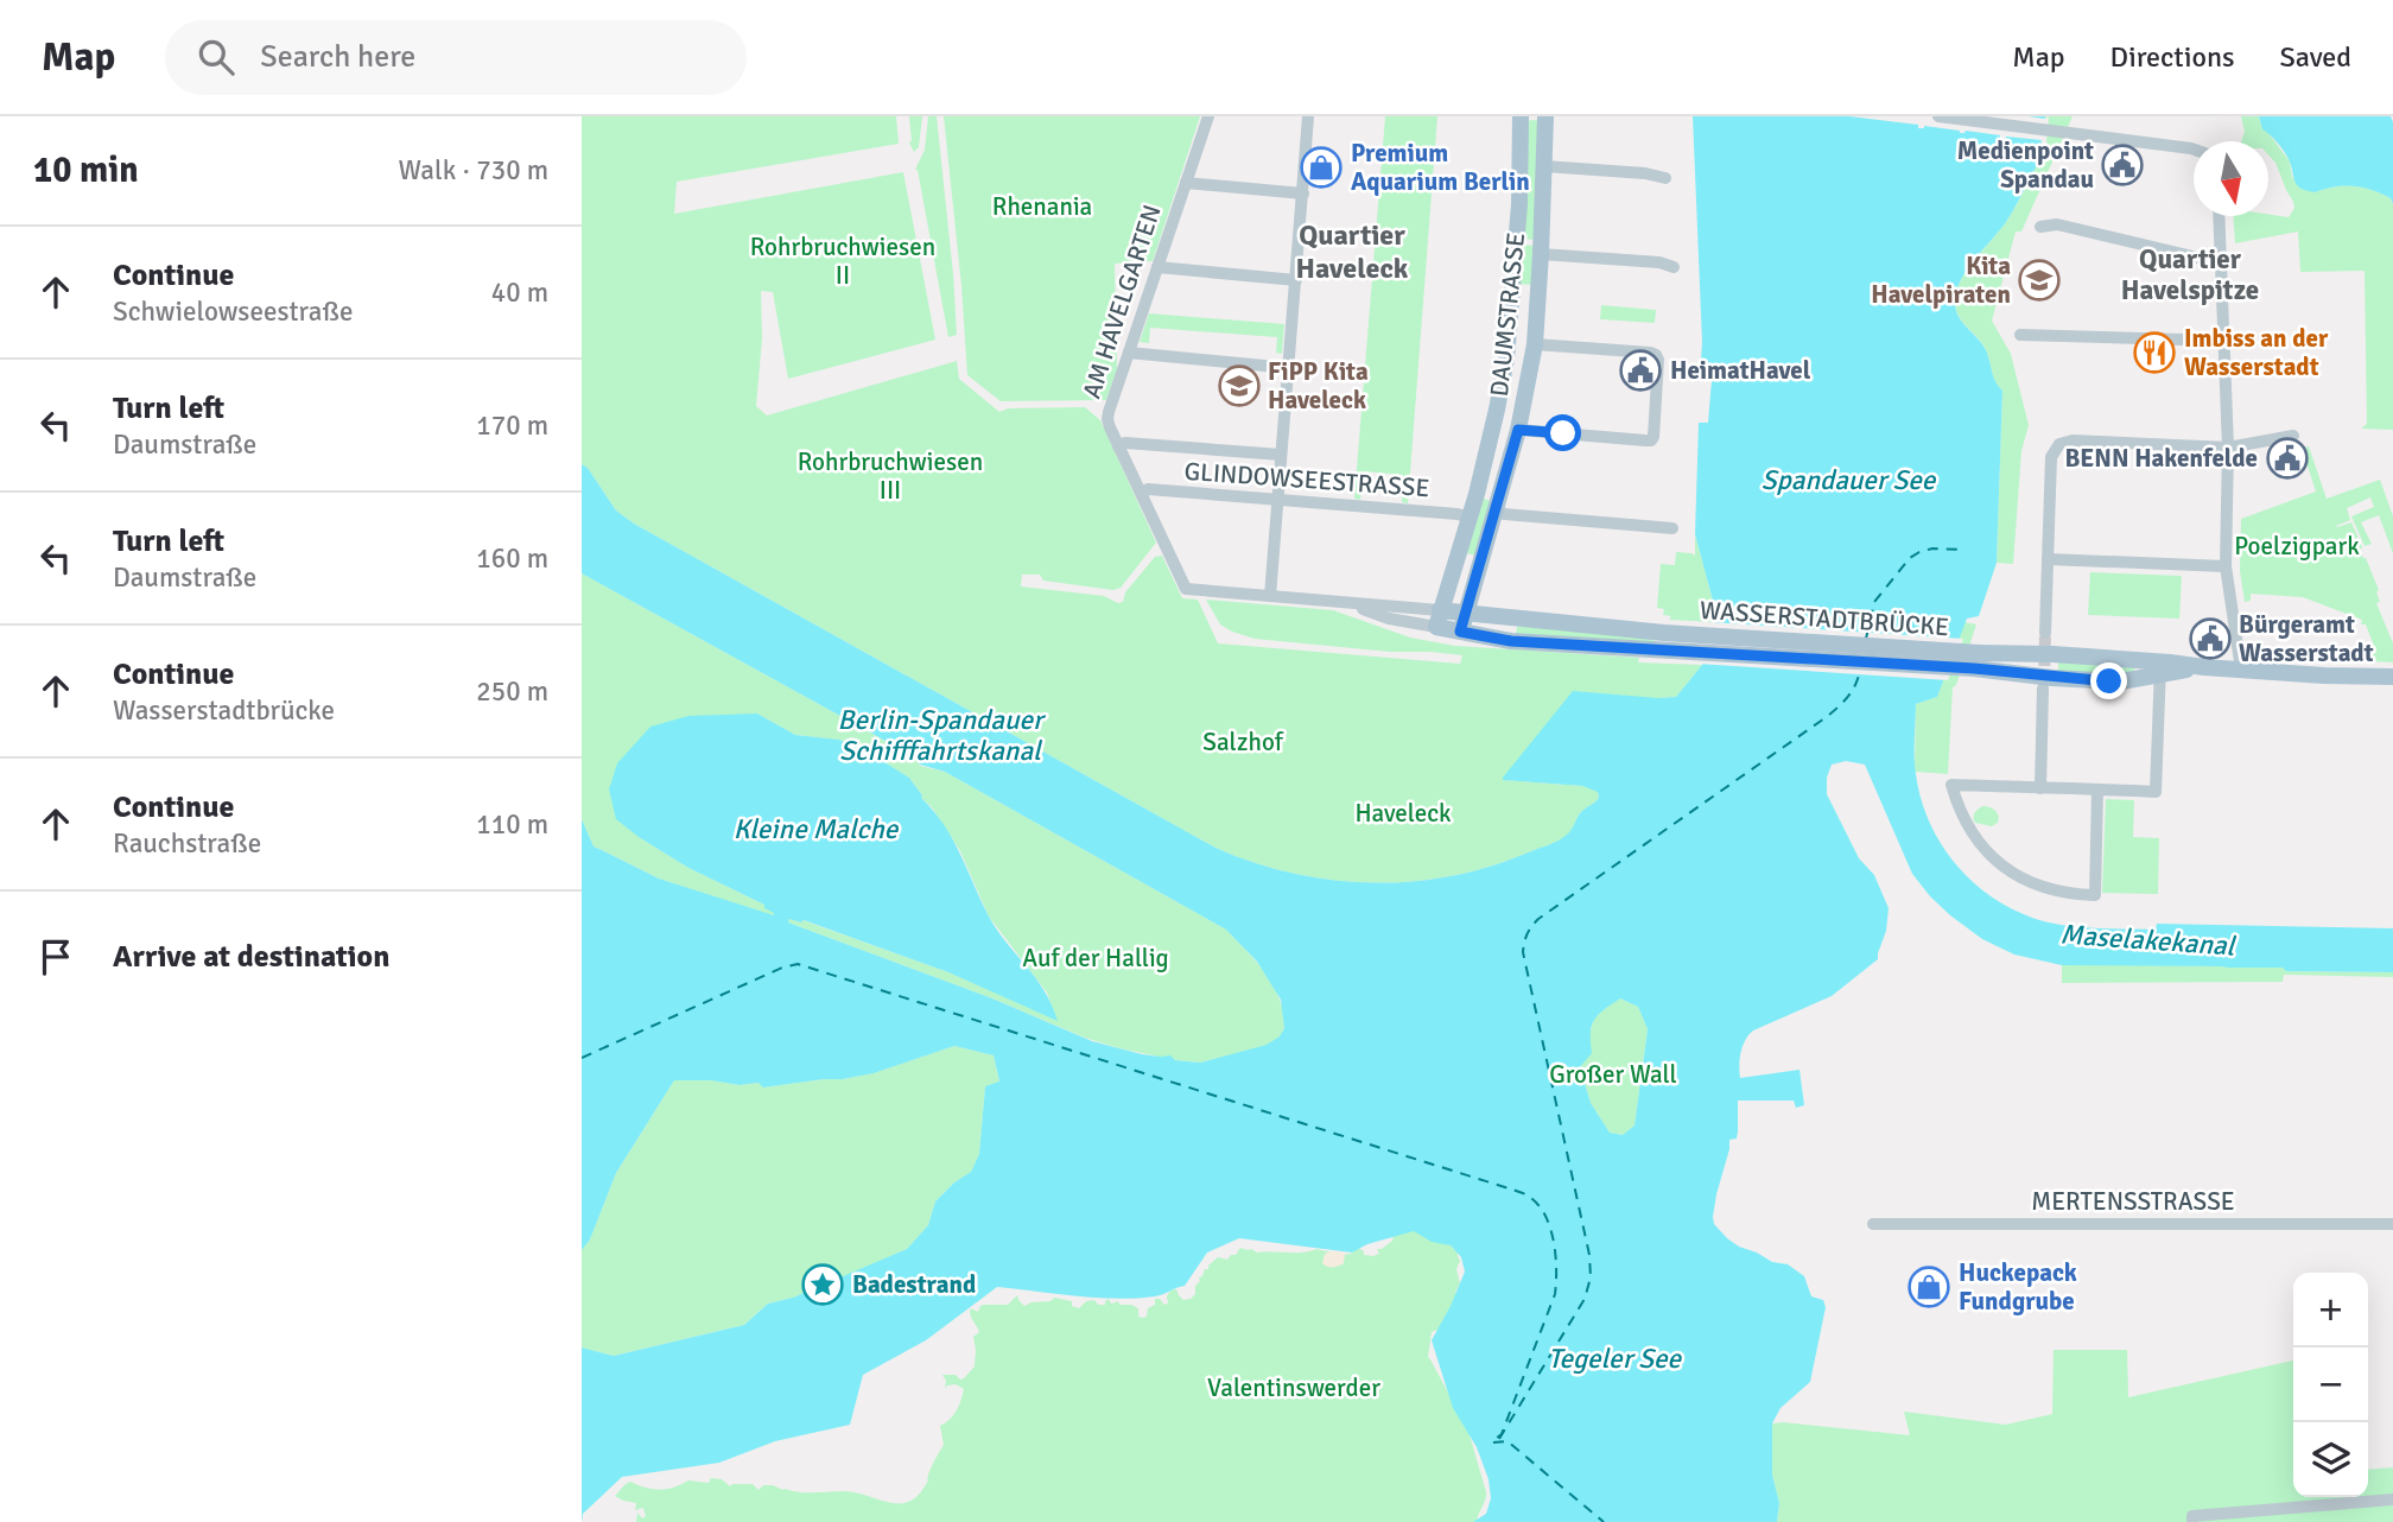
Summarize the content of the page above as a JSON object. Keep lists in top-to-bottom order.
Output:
{
  "streets": {
    "main road": ["DAUMSTRASSE", "WASSERSTADTBRÜCKE"],
    "street": ["AM HAVELGARTEN", "GLINDOWSEESTRASSE", "MERTENSSTRASSE"]
  },
  "crossings": [
    ["AM HAVELGARTEN", "GLINDOWSEESTRASSE"],
    ["DAUMSTRASSE", "GLINDOWSEESTRASSE"]
  ],
  "districts": ["Quartier Haveleck", "Quartier Havelspitze"],
  "water": [
    "Spandauer See",
    "Berlin-Spandauer Schifffahrtskanal",
    "Kleine Malche",
    "Maselakekanal",
    "Tegeler See"
  ],
  "parks": [
    "Rhenania",
    "Rohrbruchwiesen II",
    "Rohrbruchwiesen III",
    "Poelzigpark",
    "Salzhof",
    "Haveleck",
    "Auf der Hallig",
    "Großer Wall",
    "Valentinswerder"
  ],
  "places": {
    "public building": [
      "Medienpoint Spandau",
      "HeimatHavel",
      "BENN Hakenfelde",
      "Bürgeramt Wasserstadt"
    ],
    "shop": ["Premium Aquarium Berlin", "Huckepack Fundgrube"],
    "school or university": ["Kita Havelpiraten", "FiPP Kita Haveleck"],
    "restaurant": ["Imbiss an der Wasserstadt"],
    "place": ["Badestrand"]
  },
  "north": "bottom",
  "page": {
    "header": "Map",
    "search": "Search here",
    "nav": ["Map", "Directions", "Saved"],
    "heading": ["10 min", "Walk · 730 m"],
    "list": [
      ["Continue", "Schwielowseestraße", "40 m"],
      ["Turn left", "Daumstraße", "170 m"],
      ["Turn left", "Daumstraße", "160 m"],
      ["Continue", "Wasserstadtbrücke", "250 m"],
      ["Continue", "Rauchstraße", "110 m"],
      "Arrive at destination"
    ],
    "map_buttons": ["+", "−"]
  }
}
